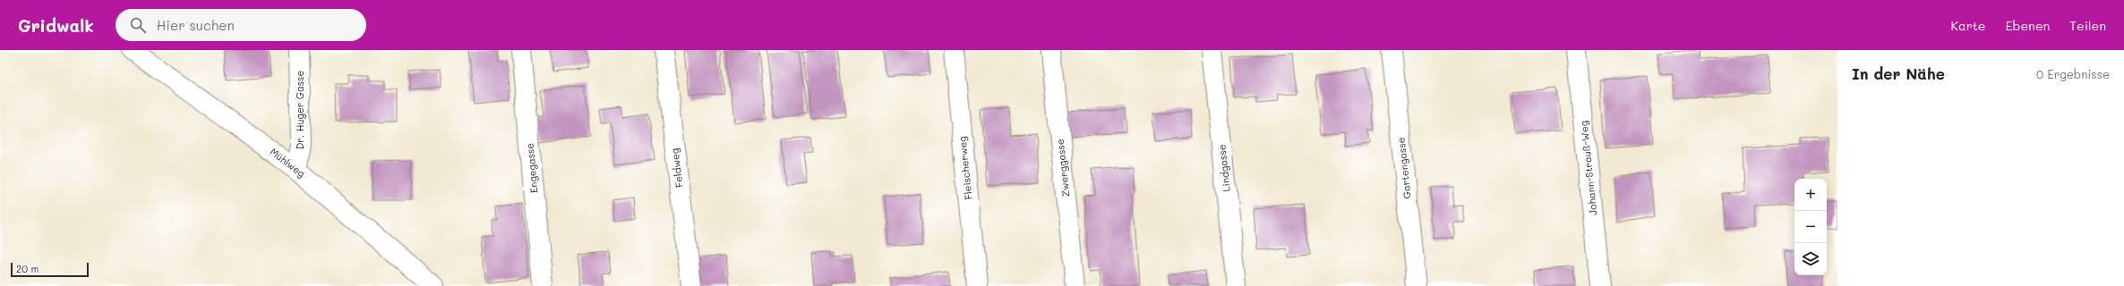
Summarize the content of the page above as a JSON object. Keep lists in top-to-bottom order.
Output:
{
  "streets": {
    "street": [
      "Dr. Huger Gasse",
      "Mühlweg",
      "Engegasse",
      "Feldweg",
      "Fleischerweg",
      "Zwerggasse",
      "Lindgasse",
      "Gartengasse",
      "Johann-Strauß-Weg"
    ]
  },
  "crossings": [
    ["Dr. Huger Gasse", "Mühlweg"]
  ],
  "scale_bar": "20 m",
  "page": {
    "header": "Gridwalk",
    "search": "Hier suchen",
    "nav": ["Karte", "Ebenen", "Teilen"],
    "heading": ["In der Nähe", "0 Ergebnisse"],
    "map_buttons": ["+", "−"],
    "scale": "20 m"
  }
}
